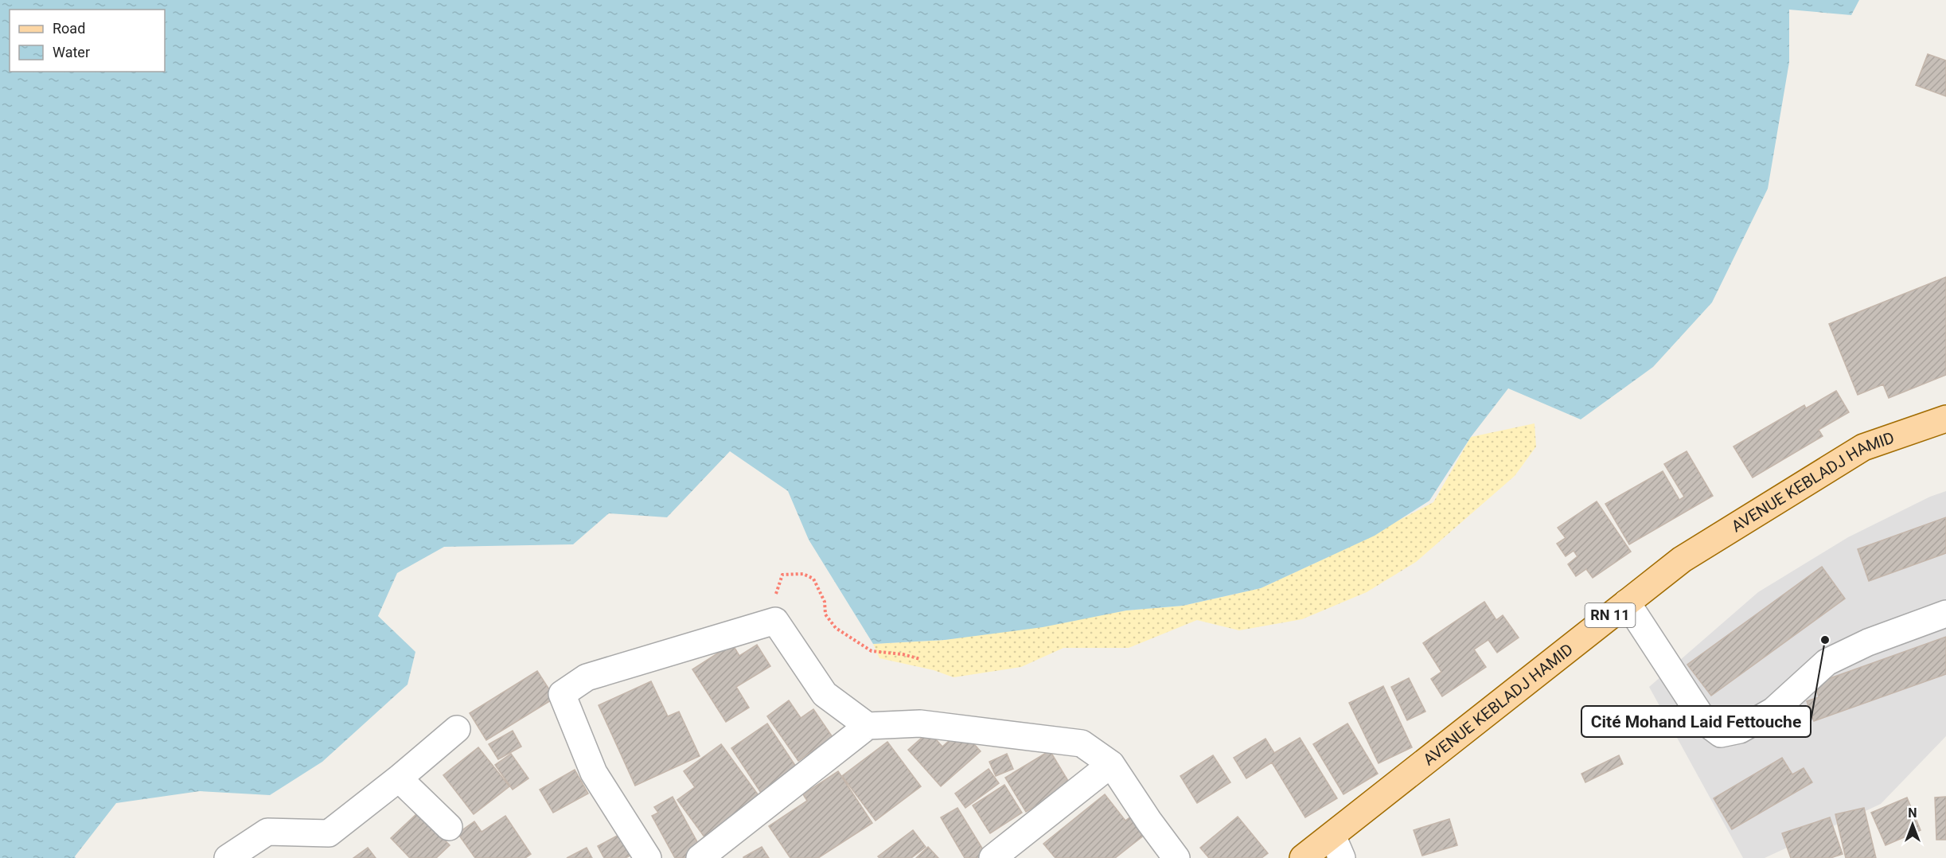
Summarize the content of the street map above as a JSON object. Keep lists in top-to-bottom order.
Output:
{
  "streets": {
    "main road": ["AVENUE KEBLADJ HAMID", "RN 11"]
  },
  "places": ["Cité Mohand Laid Fettouche"],
  "legend": ["Road", "Water"],
  "north": "top"
}
